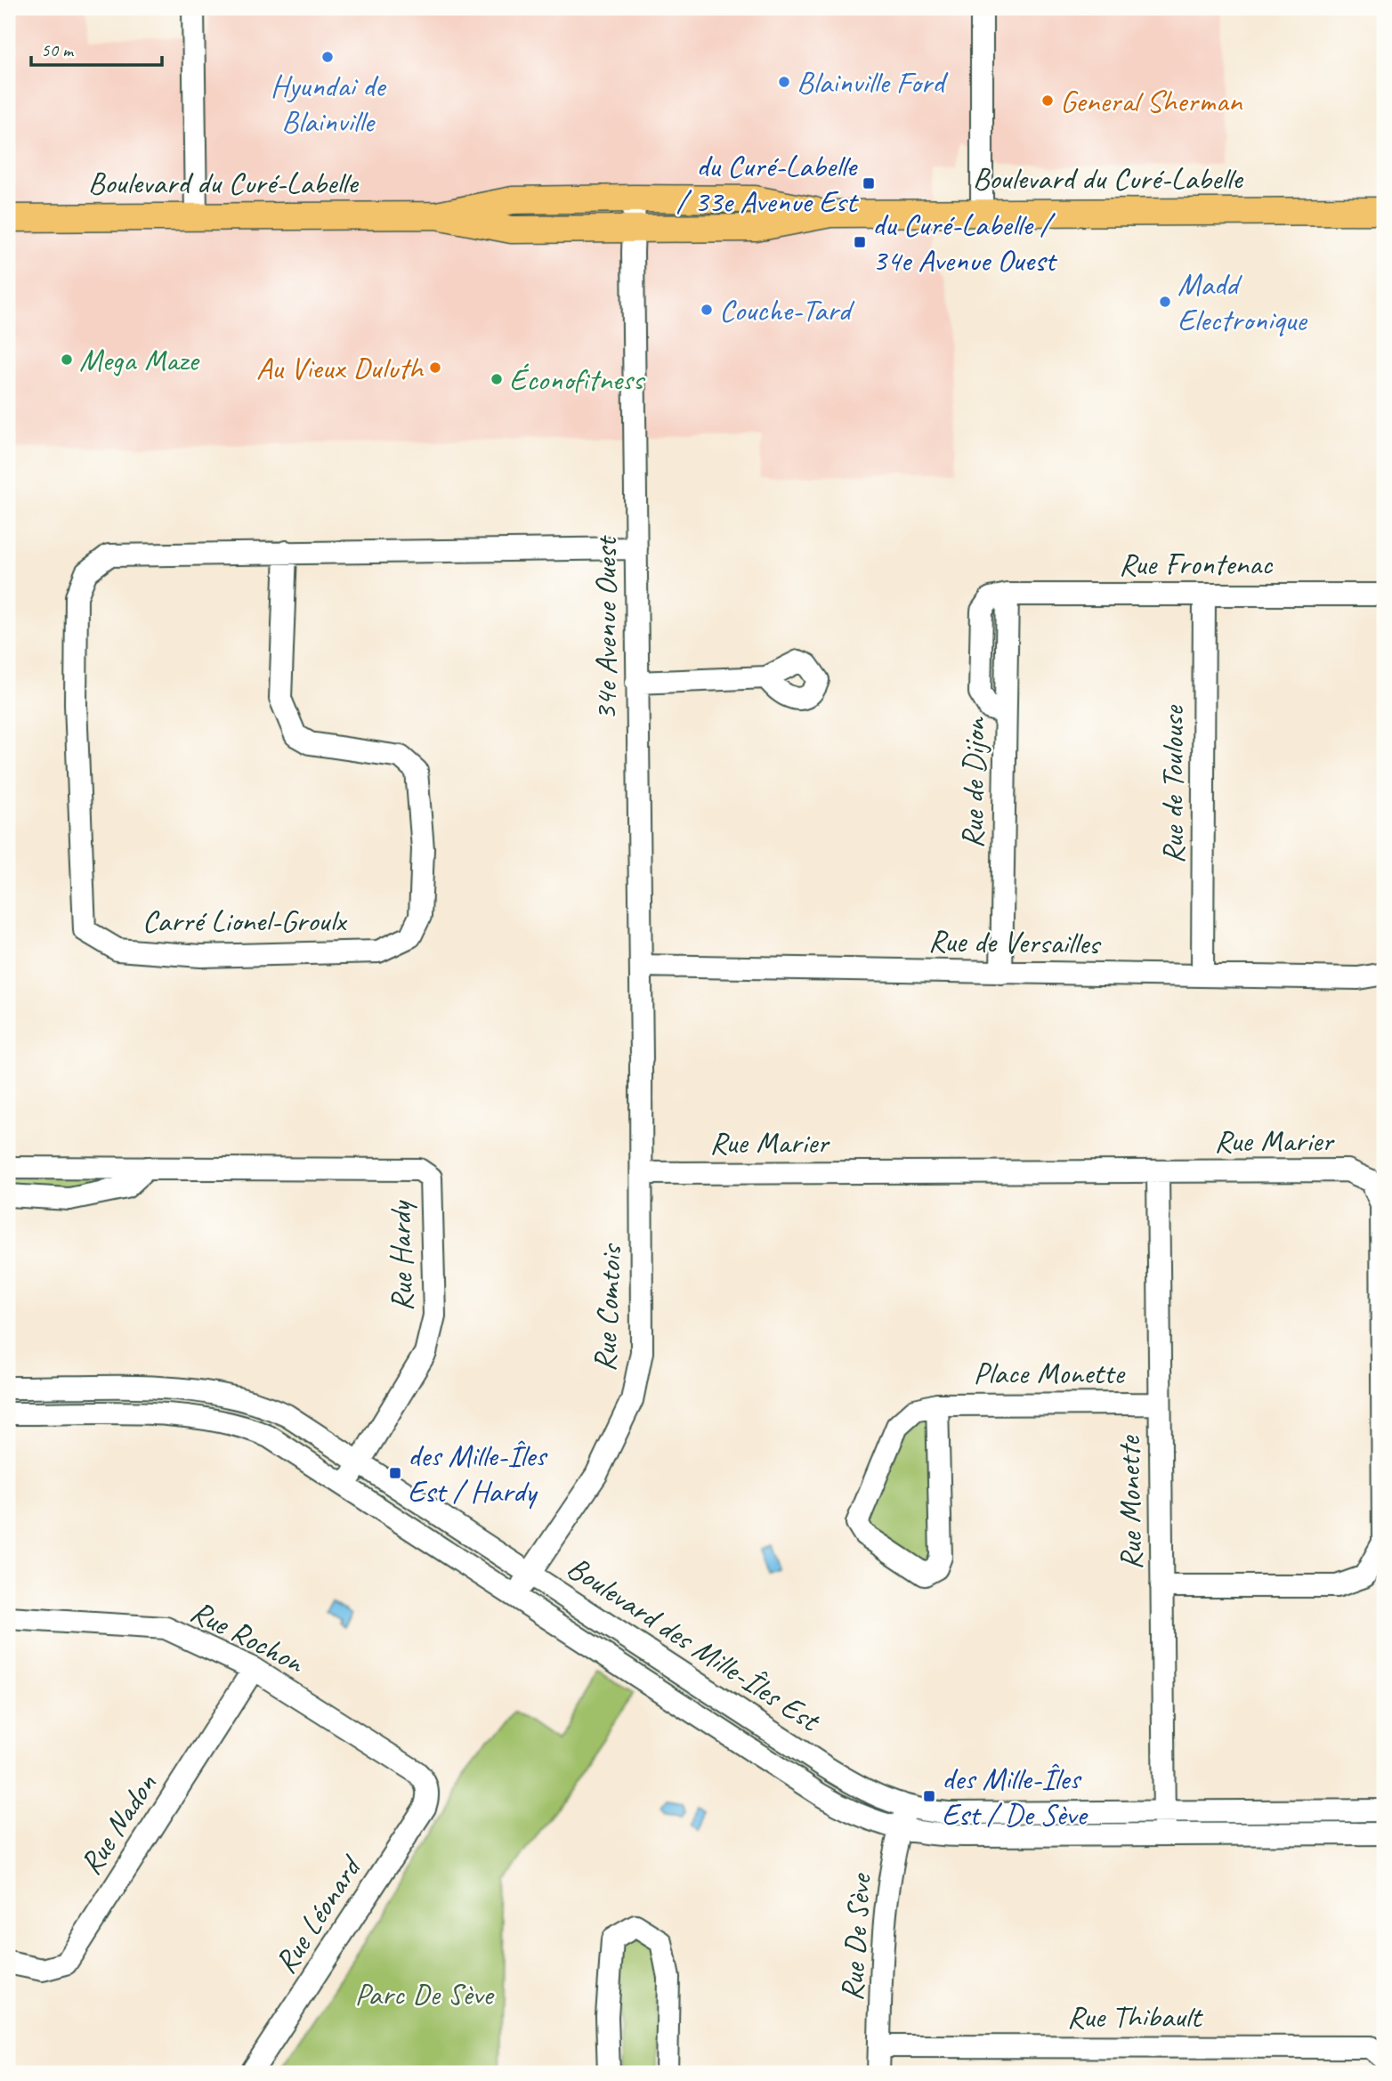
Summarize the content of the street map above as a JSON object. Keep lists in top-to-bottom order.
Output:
{
  "streets": {
    "main road": ["Boulevard du Curé-Labelle"],
    "street": [
      "Rue Frontenac",
      "34e Avenue Ouest",
      "Rue de Dijon",
      "Rue de Toulouse",
      "Carré Lionel-Groulx",
      "Rue de Versailles",
      "Rue Marier",
      "Rue Hardy",
      "Rue Comtois",
      "Place Monette",
      "Rue Monette",
      "Rue Rochon",
      "Boulevard des Mille-Îles Est",
      "Rue Nadon",
      "Rue Léonard",
      "Rue De Sève",
      "Rue Thibault"
    ]
  },
  "crossings": [
    ["Boulevard du Curé-Labelle", "34e Avenue Ouest"],
    ["Rue Frontenac", "Rue de Dijon"],
    ["Rue Frontenac", "Rue de Toulouse"],
    ["34e Avenue Ouest", "Carré Lionel-Groulx"],
    ["34e Avenue Ouest", "Rue de Versailles"],
    ["34e Avenue Ouest", "Rue Comtois"],
    ["Rue de Dijon", "Rue de Versailles"],
    ["Rue de Toulouse", "Rue de Versailles"],
    ["Rue Marier", "Rue Comtois"],
    ["Rue Marier", "Rue Monette"],
    ["Rue Hardy", "Boulevard des Mille-Îles Est"],
    ["Rue Comtois", "Boulevard des Mille-Îles Est"],
    ["Place Monette", "Rue Monette"],
    ["Rue Monette", "Boulevard des Mille-Îles Est"],
    ["Rue Rochon", "Rue Nadon"],
    ["Rue Rochon", "Rue Léonard"],
    ["Boulevard des Mille-Îles Est", "Rue De Sève"],
    ["Rue De Sève", "Rue Thibault"]
  ],
  "parks": ["Parc De Sève"],
  "places": {
    "other": [
      "Hyundai de Blainville",
      "Blainville Ford",
      "General Sherman",
      "Madd Electronique",
      "Couche-Tard",
      "Mega Maze",
      "Au Vieux Duluth",
      "Éconofitness"
    ],
    "transit": [
      "du Curé-Labelle / 33e Avenue Est",
      "du Curé-Labelle / 34e Avenue Ouest",
      "des Mille-Îles Est / Hardy",
      "des Mille-Îles Est / De Sève"
    ]
  },
  "scale_bar": "50 m"
}
